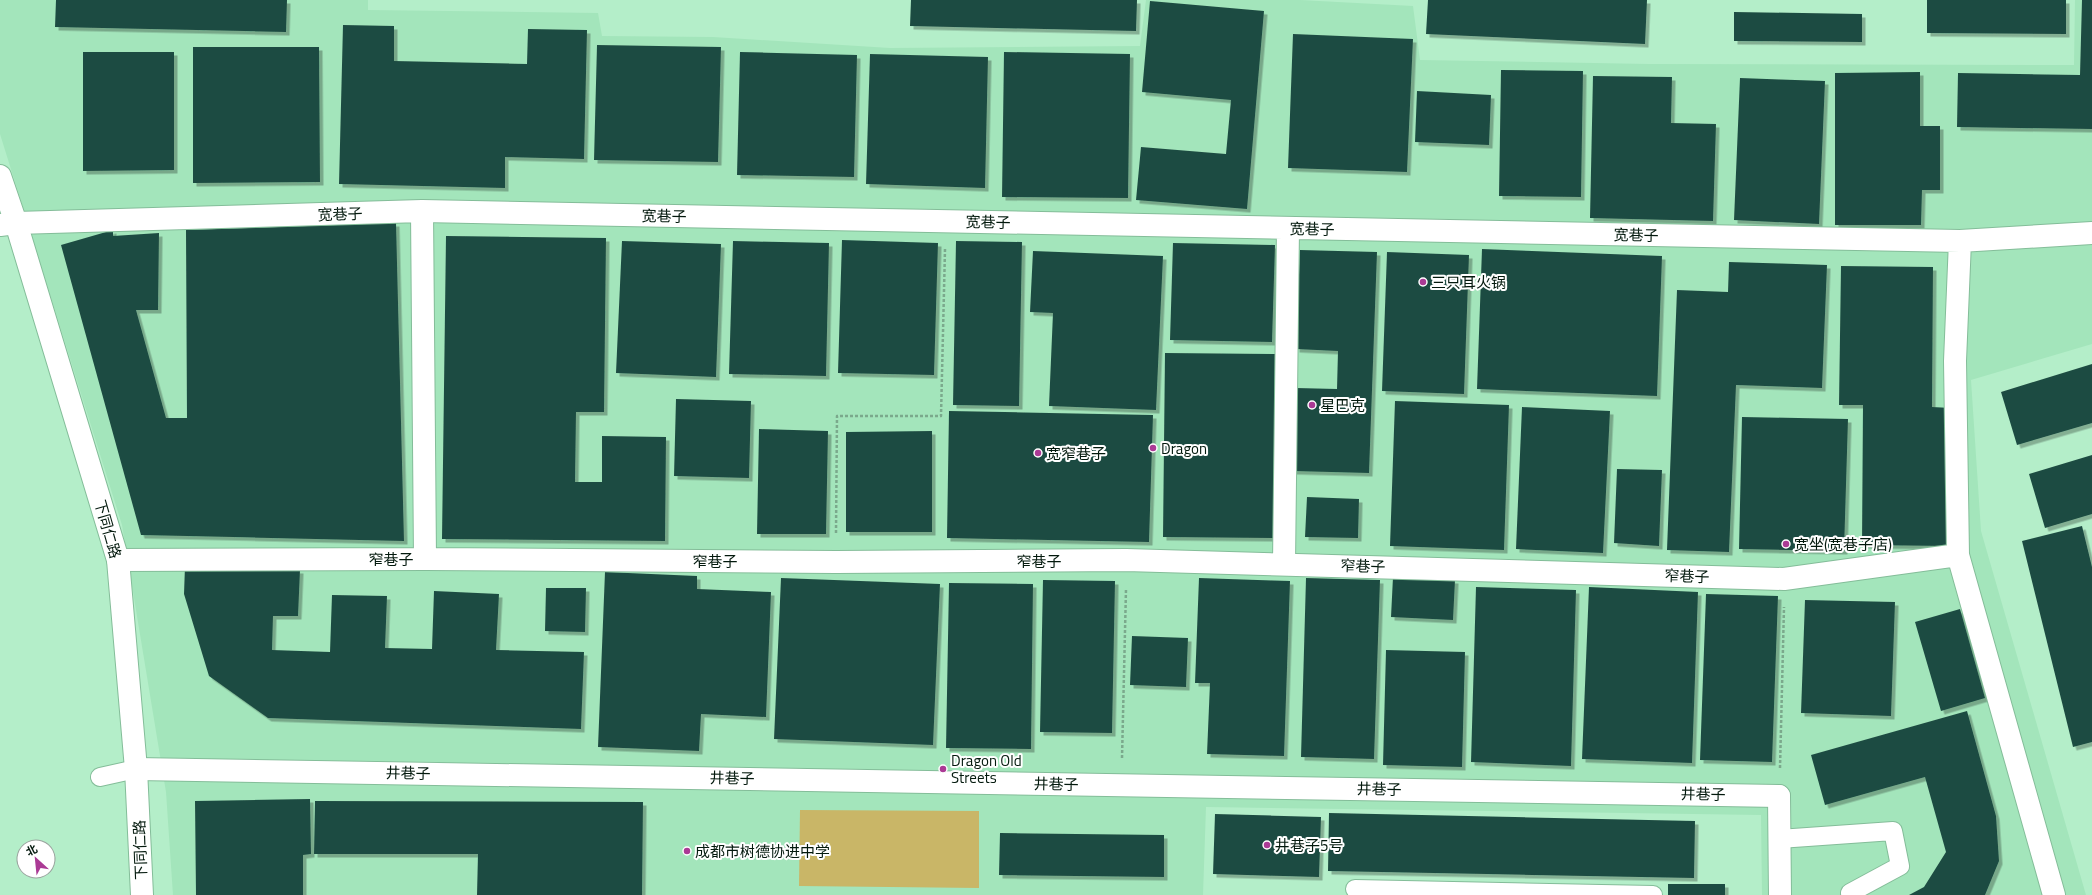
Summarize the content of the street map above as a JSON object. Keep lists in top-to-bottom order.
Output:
{
  "streets": {
    "street": [
      "宽巷子",
      "下同仁路",
      "窄巷子",
      "井巷子"
    ]
  },
  "crossings": [
    ["宽巷子", "下同仁路"],
    ["下同仁路", "窄巷子"],
    ["下同仁路", "井巷子"]
  ],
  "places": [
    "三只耳火锅",
    "星巴克",
    "Dragon",
    "宽窄巷子",
    "宽坐(宽巷子店)",
    "Dragon Old Streets",
    "井巷子5号",
    "成都市树德协进中学"
  ],
  "north": "top left"
}
